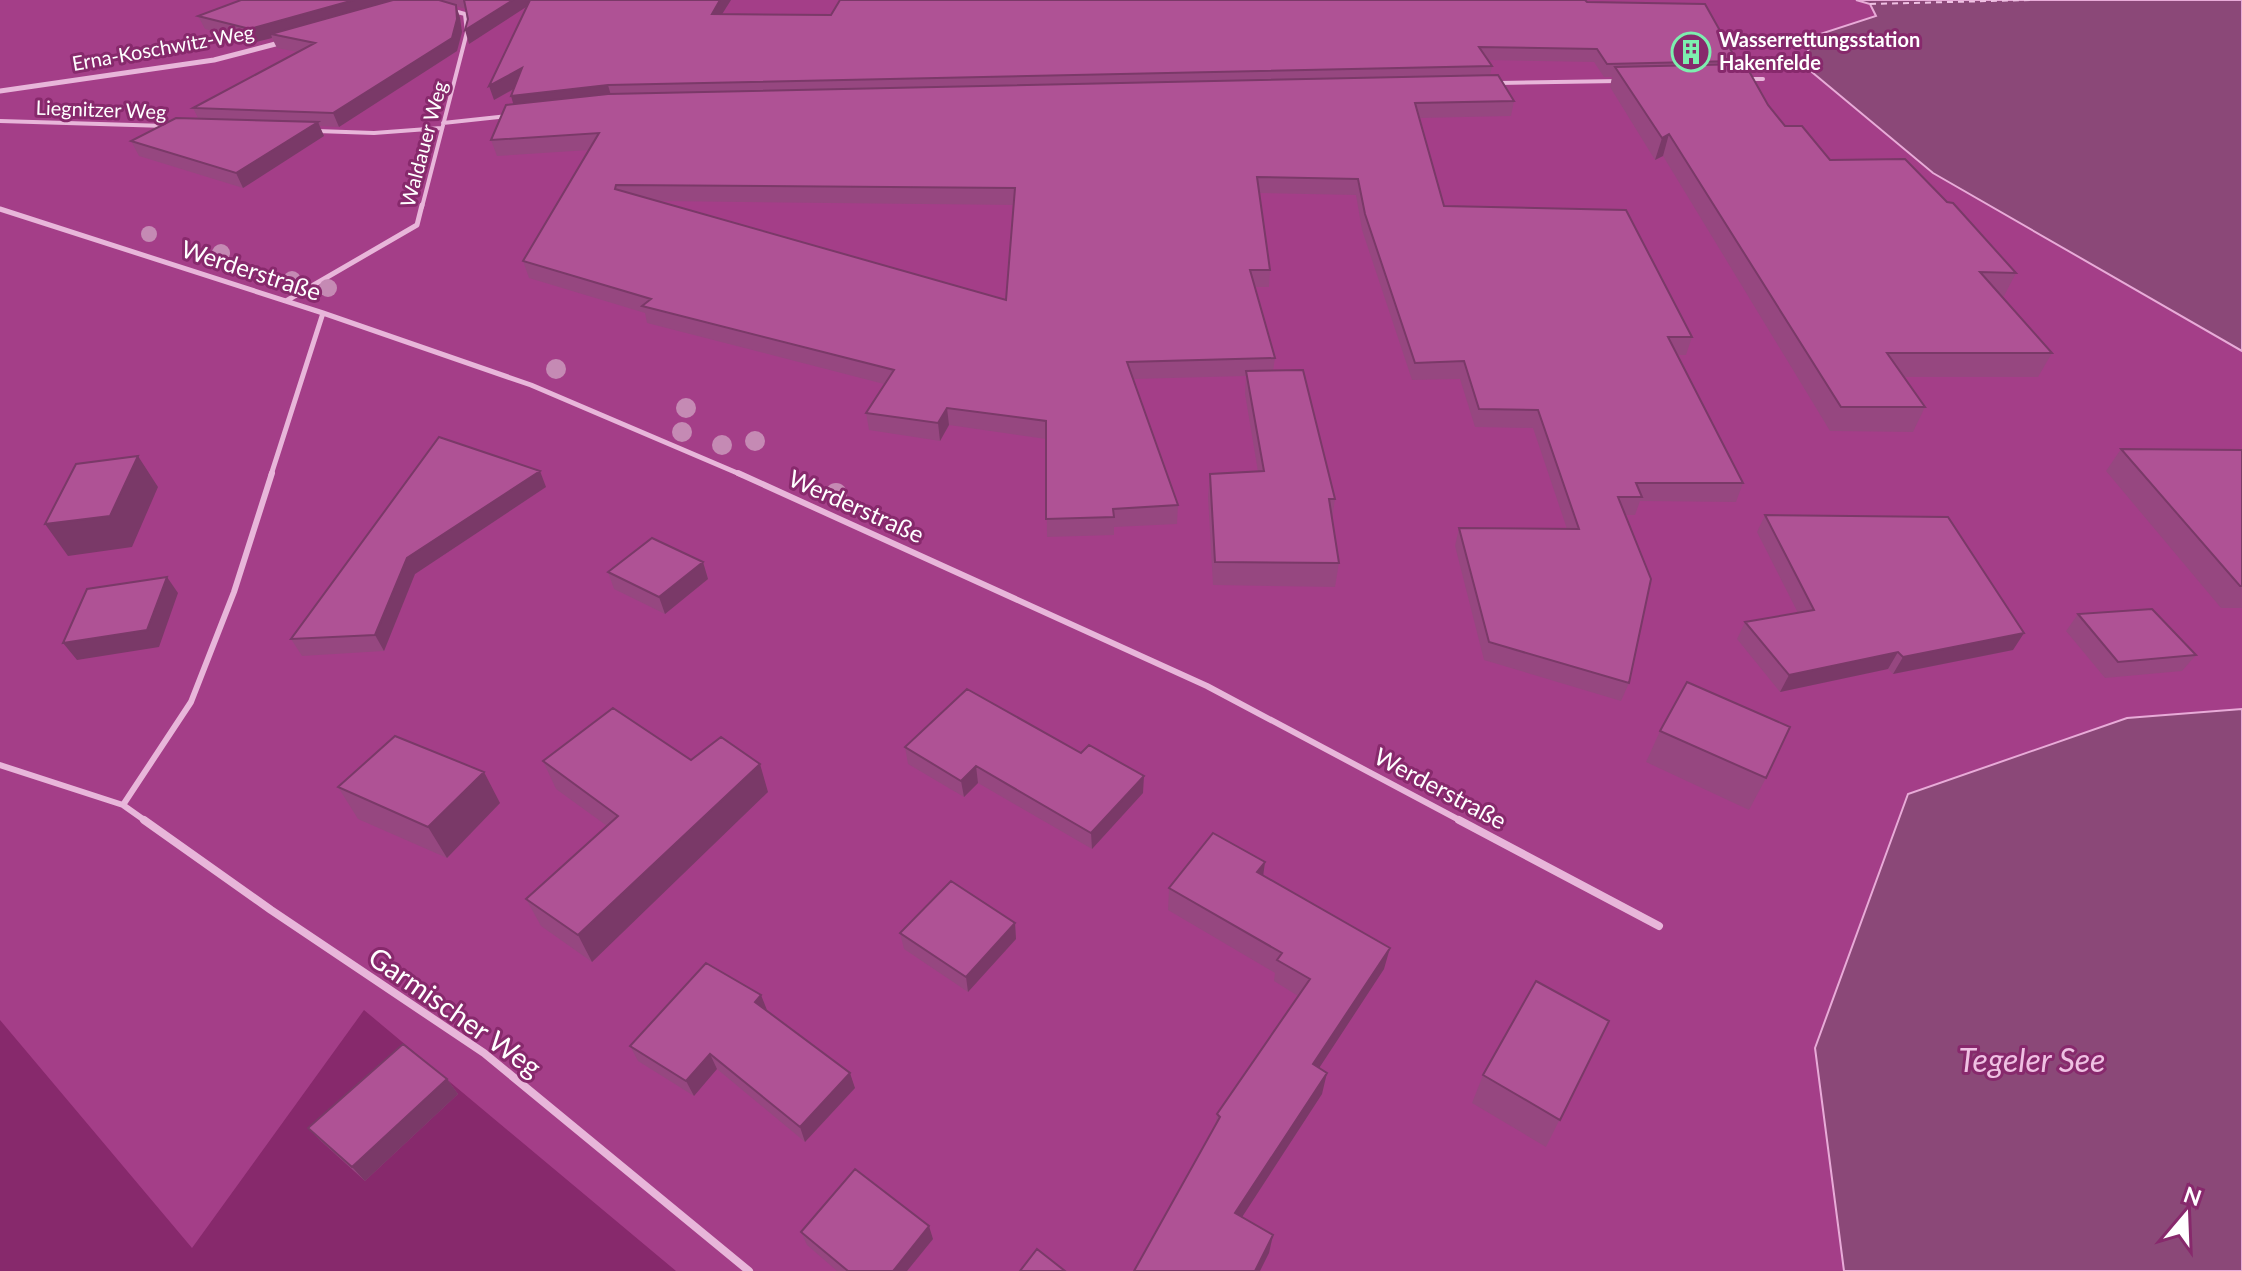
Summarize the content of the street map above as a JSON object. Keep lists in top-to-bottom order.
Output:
{
  "streets": {
    "street": ["Erna-Koschwitz-Weg"],
    "lane": [
      "Liegnitzer Weg",
      "Waldauer Weg",
      "Werderstraße",
      "Garmischer Weg"
    ]
  },
  "crossings": [
    ["Waldauer Weg", "Werderstraße"]
  ],
  "water": ["Tegeler See"],
  "places": {
    "building": ["Wasserrettungsstation Hakenfelde"]
  },
  "north": "top"
}
